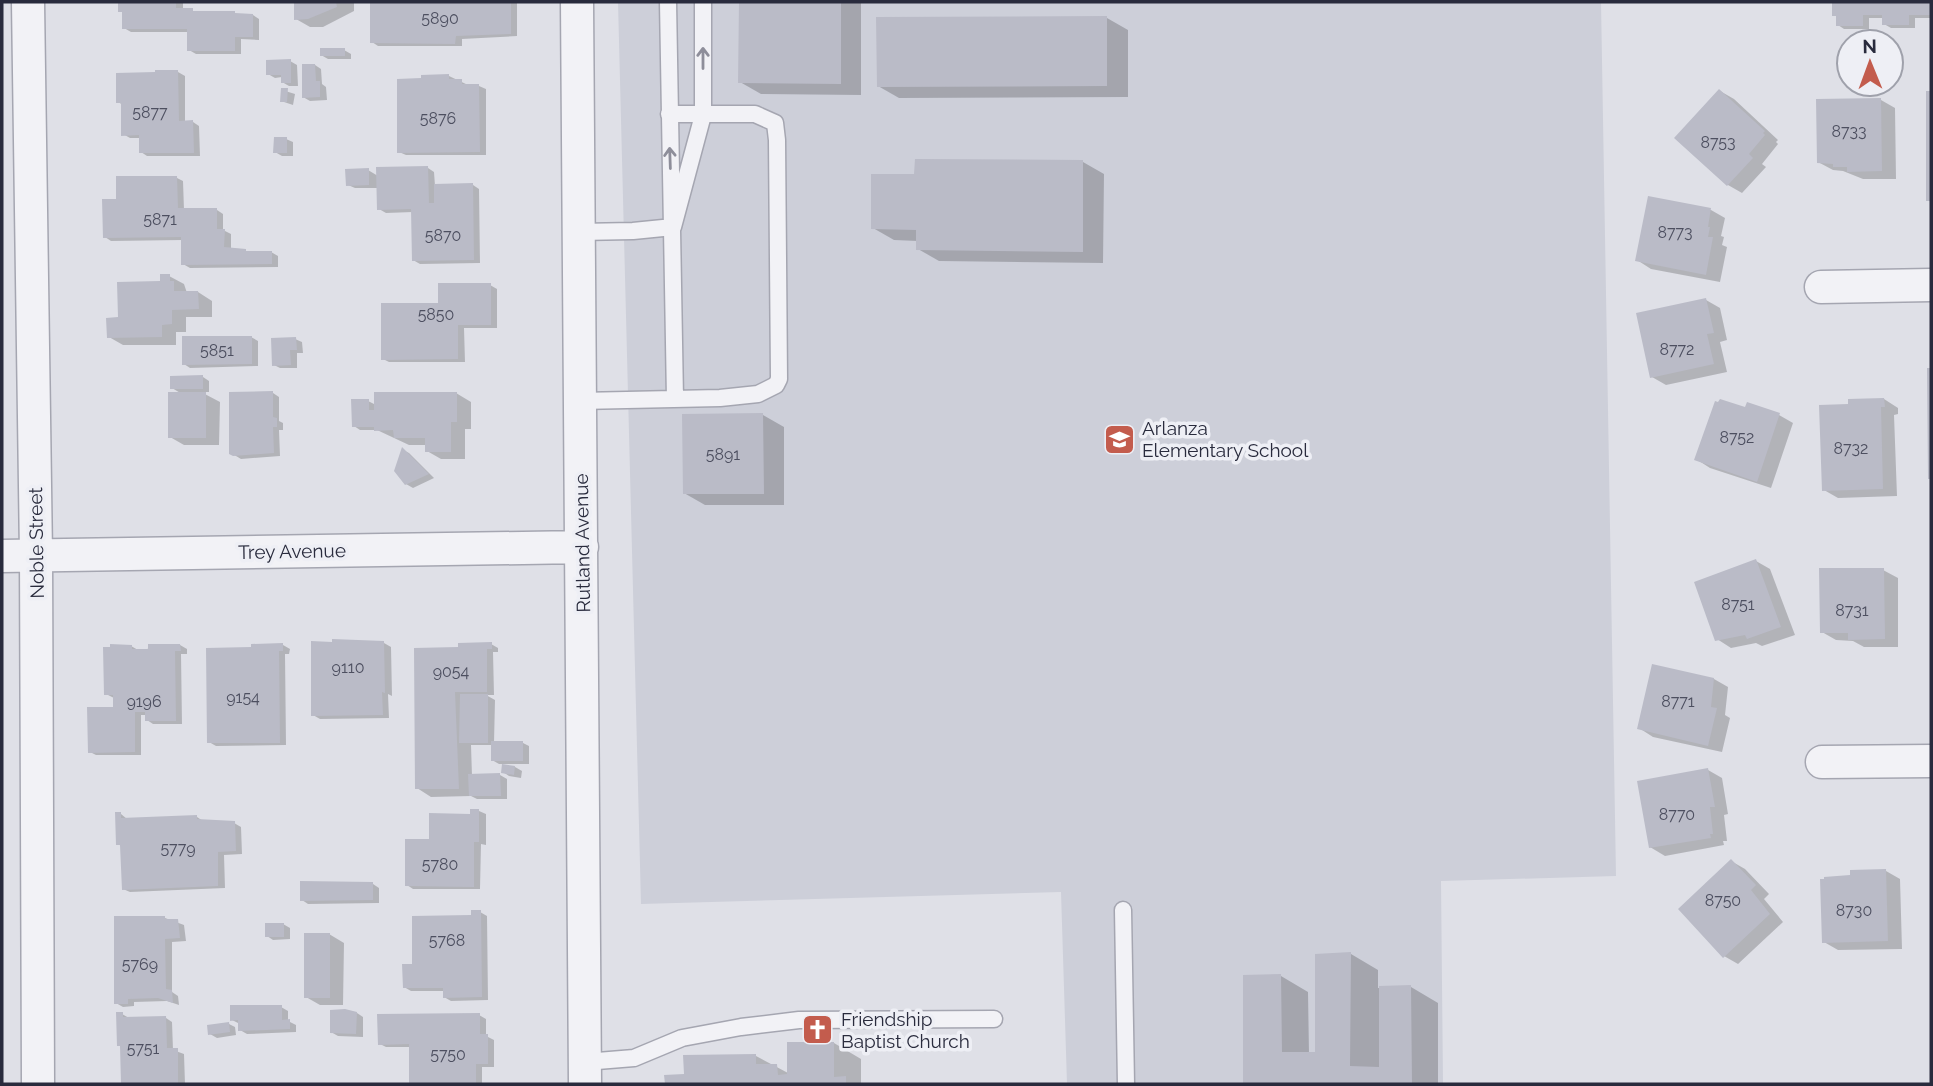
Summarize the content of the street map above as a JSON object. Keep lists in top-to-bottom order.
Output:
{
  "streets": {
    "street": ["Noble Street", "Rutland Avenue", "Trey Avenue"]
  },
  "crossings": [
    ["Noble Street", "Trey Avenue"],
    ["Rutland Avenue", "Trey Avenue"]
  ],
  "places": {
    "school or university": ["Arlanza Elementary School"],
    "church": ["Friendship Baptist Church"]
  },
  "house_numbers": [
    "5890",
    "5877",
    "5876",
    "8733",
    "8753",
    "5871",
    "8773",
    "5870",
    "5850",
    "8772",
    "5851",
    "8752",
    "8732",
    "5891",
    "8751",
    "8731",
    "9110",
    "9054",
    "9154",
    "9196",
    "8771",
    "8770",
    "5779",
    "5780",
    "8750",
    "8730",
    "5768",
    "5769",
    "5751",
    "5750"
  ],
  "north": "top"
}
